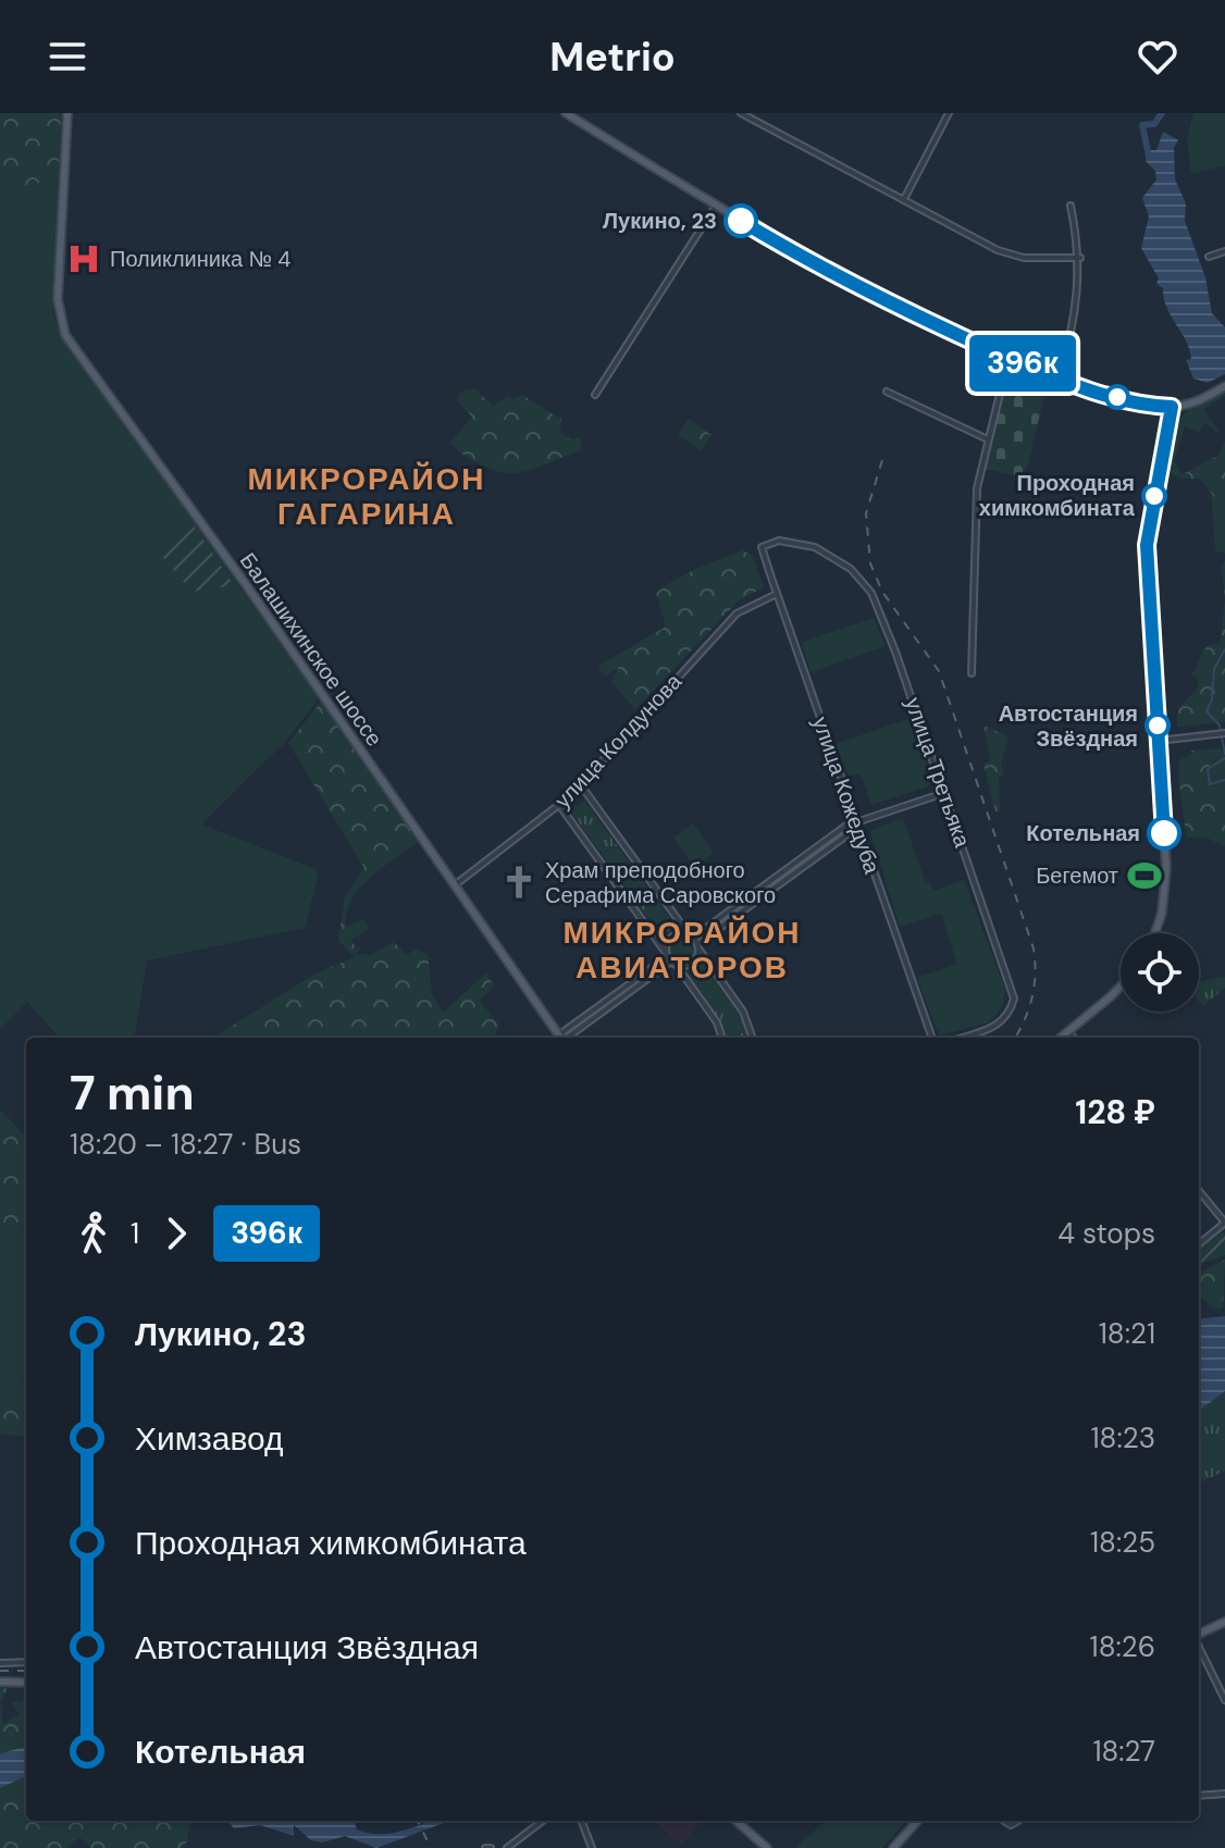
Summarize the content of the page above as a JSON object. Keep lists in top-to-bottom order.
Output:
{
  "streets": {
    "main road": ["Балашихинское шоссе"],
    "street": ["улица Колдунова", "улица Третьяка", "улица Кожедуба"]
  },
  "crossings": [
    ["Балашихинское шоссе", "улица Колдунова"],
    ["улица Колдунова", "улица Кожедуба"],
    ["улица Третьяка", "улица Кожедуба"]
  ],
  "districts": ["МИКРОРАЙОН ГАГАРИНА", "МИКРОРАЙОН АВИАТОРОВ"],
  "places": {
    "other": [
      "Лукино, 23",
      "Проходная химкомбината",
      "Автостанция Звёздная",
      "Котельная"
    ],
    "hospital": ["Поликлиника № 4"],
    "sports": ["Бегемот"],
    "church": ["Храм преподобного Серафима Саровского"]
  },
  "lines": ["bus line 396к"],
  "page": {
    "header": "Metrio",
    "on_map": "396к",
    "heading": ["7 min", "18:20 – 18:27 · Bus", "128 ₽"],
    "legs": ["1", "396к", "4 stops"],
    "list": [
      {
        "name": "Лукино, 23",
        "value": "18:21"
      },
      {
        "name": "Химзавод",
        "value": "18:23"
      },
      {
        "name": "Проходная химкомбината",
        "value": "18:25"
      },
      {
        "name": "Автостанция Звёздная",
        "value": "18:26"
      },
      {
        "name": "Котельная",
        "value": "18:27"
      }
    ]
  }
}
